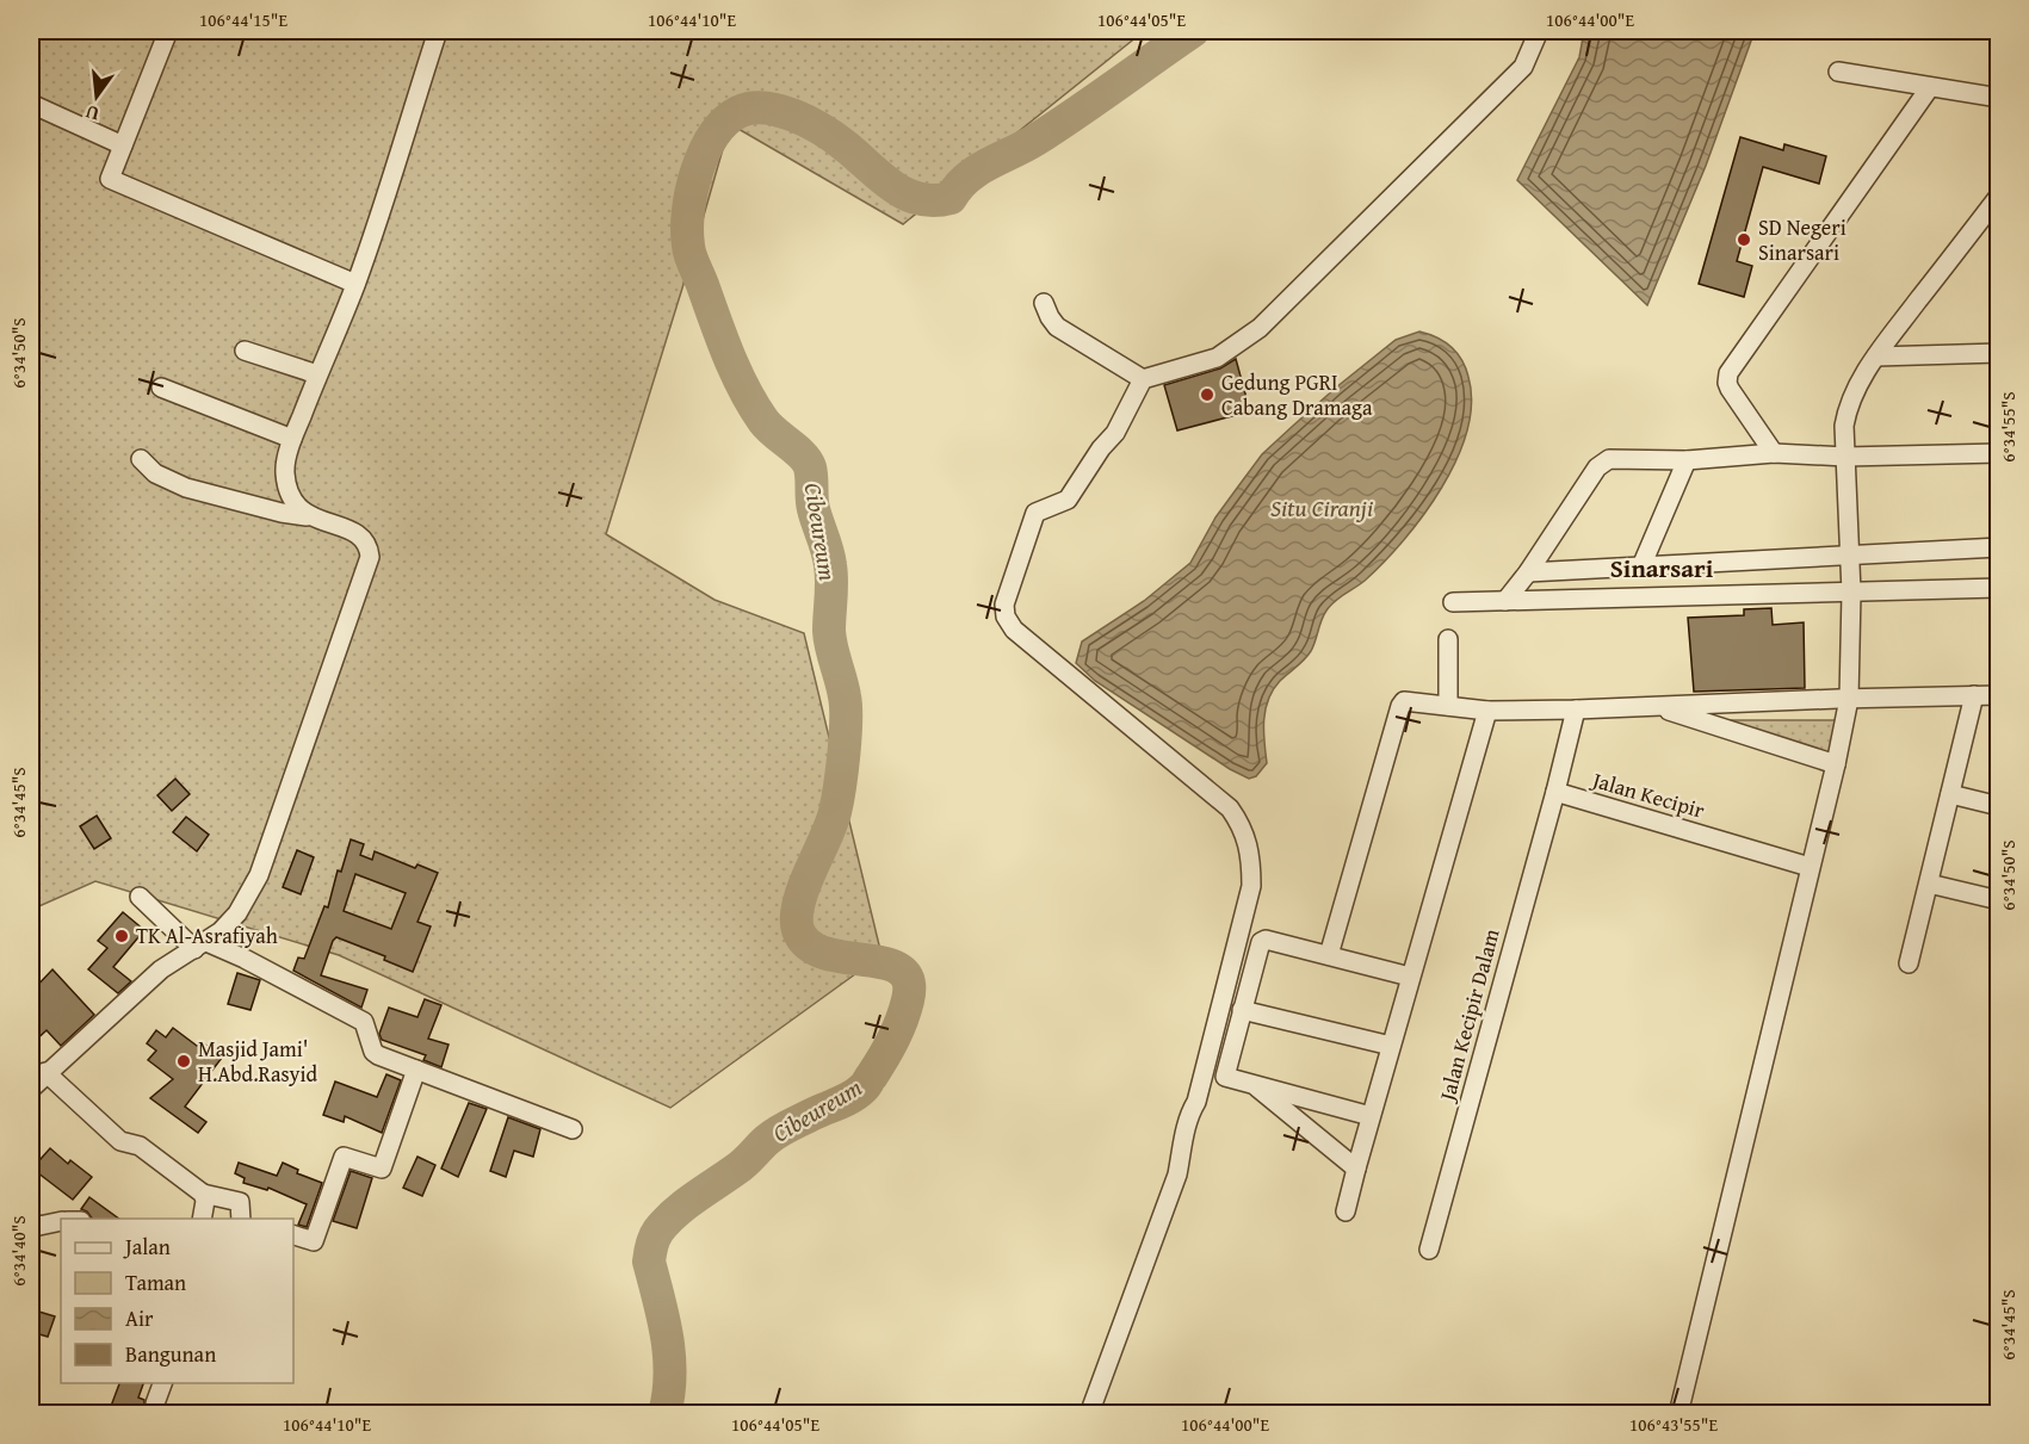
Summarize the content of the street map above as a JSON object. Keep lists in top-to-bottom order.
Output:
{
  "streets": {
    "street": ["Jalan Kecipir", "Jalan Kecipir Dalam"]
  },
  "crossings": [
    ["Jalan Kecipir", "Jalan Kecipir Dalam"]
  ],
  "districts": ["Sinarsari"],
  "water": ["Situ Ciranji", "Cibeureum"],
  "places": [
    "SD Negeri Sinarsari",
    "Gedung PGRI Cabang Dramaga",
    "TK Al-Asrafiyah",
    "Masjid Jami' H.Abd.Rasyid"
  ],
  "legend": [
    "Jalan",
    "Taman",
    "Air",
    "Bangunan"
  ],
  "north": "bottom",
  "coordinates": [
    "106°44'15\"E",
    "106°44'10\"E",
    "106°44'05\"E",
    "106°44'00\"E",
    "6°34'50\"S",
    "6°34'55\"S",
    "6°34'45\"S",
    "6°34'40\"S",
    "106°43'55\"E"
  ]
}
